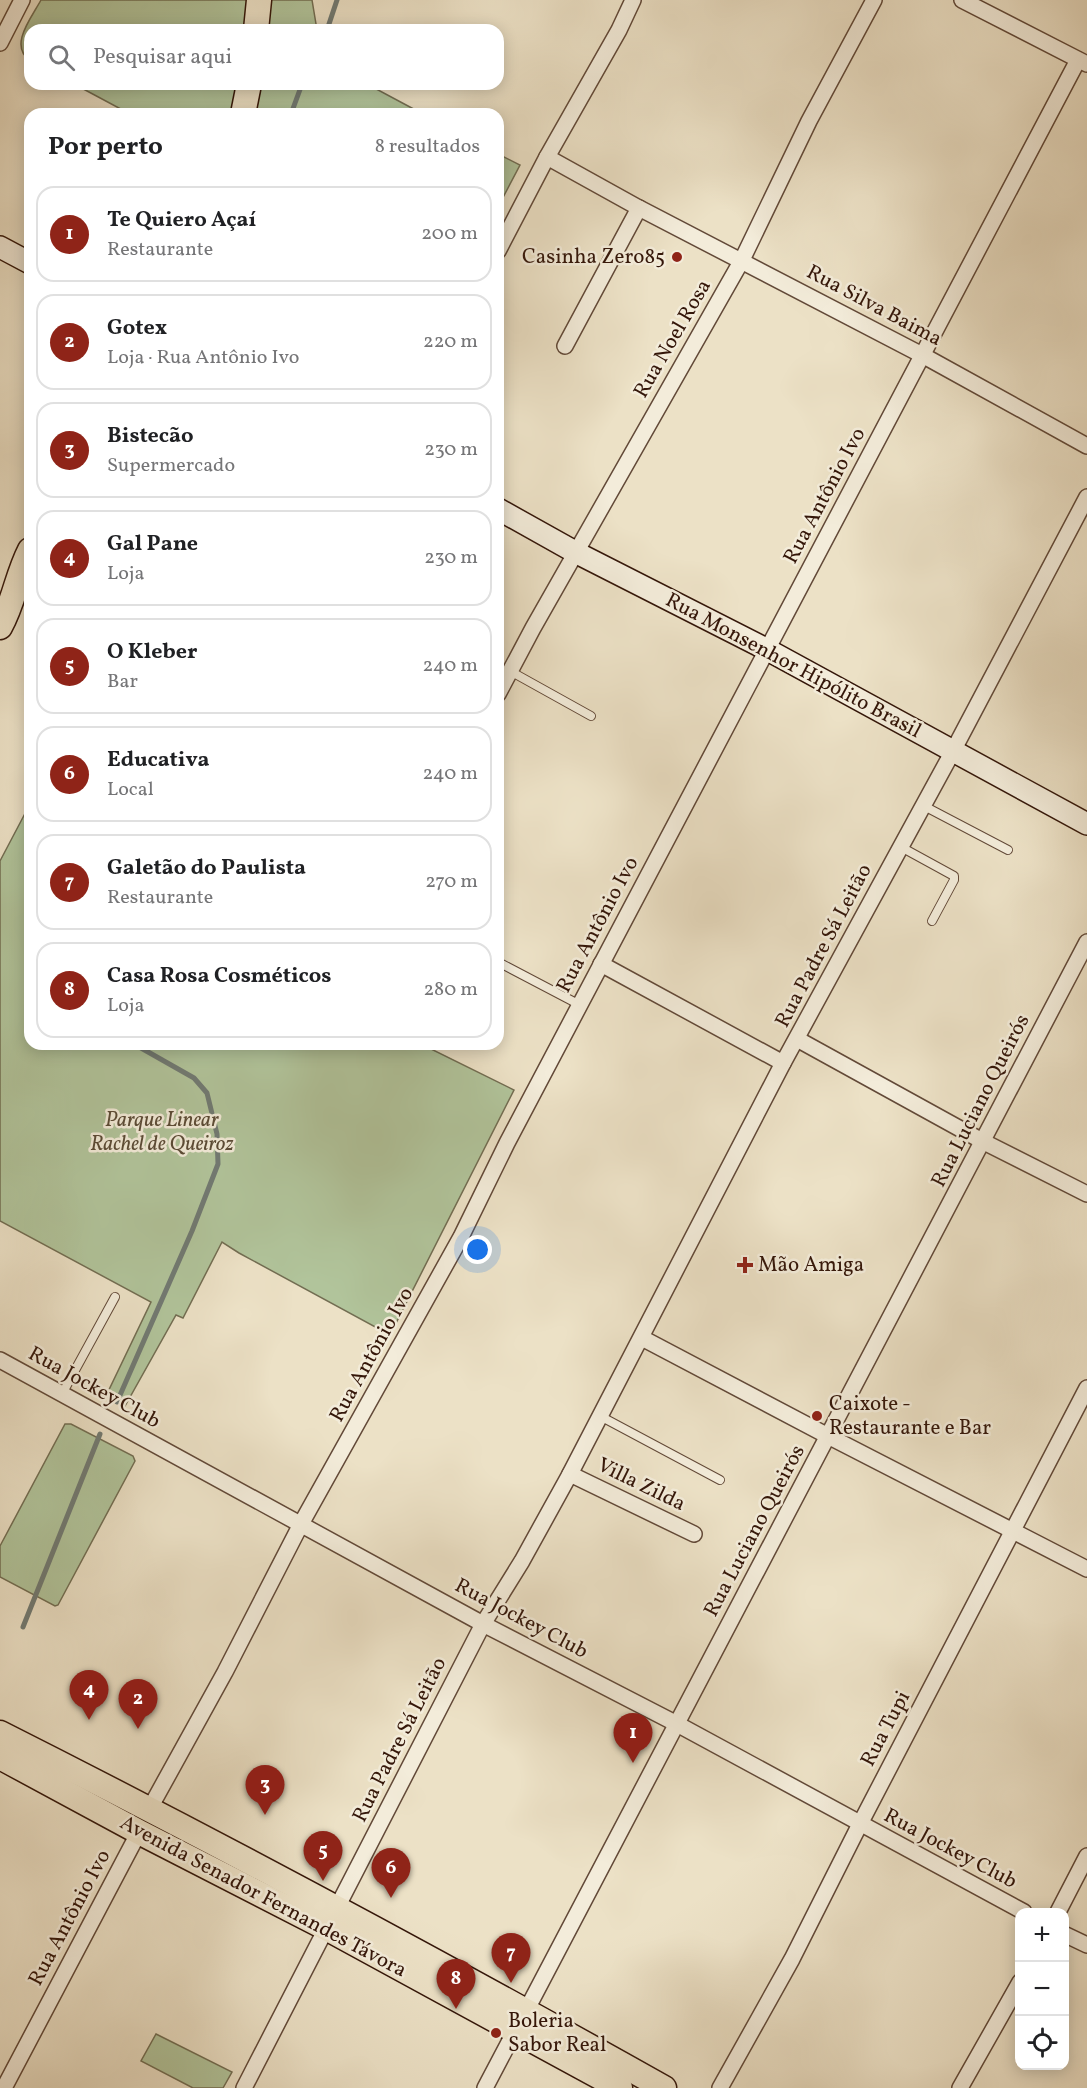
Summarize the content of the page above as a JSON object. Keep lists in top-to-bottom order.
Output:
{
  "streets": {
    "main road": ["Rua Monsenhor Hipólito Brasil", "Avenida Senador Fernandes Távora"],
    "street": [
      "Rua Silva Baima",
      "Rua Noel Rosa",
      "Rua Antônio Ivo",
      "Rua Padre Sá Leitão",
      "Rua Luciano Queirós",
      "Rua Jockey Club",
      "Villa Zilda",
      "Rua Tupi"
    ]
  },
  "crossings": [
    ["Rua Silva Baima", "Rua Noel Rosa"],
    ["Rua Silva Baima", "Rua Antônio Ivo"],
    ["Rua Noel Rosa", "Rua Monsenhor Hipólito Brasil"],
    ["Rua Antônio Ivo", "Rua Monsenhor Hipólito Brasil"],
    ["Rua Antônio Ivo", "Rua Jockey Club"],
    ["Rua Antônio Ivo", "Avenida Senador Fernandes Távora"],
    ["Rua Monsenhor Hipólito Brasil", "Rua Padre Sá Leitão"],
    ["Rua Padre Sá Leitão", "Rua Jockey Club"],
    ["Rua Padre Sá Leitão", "Villa Zilda"],
    ["Rua Padre Sá Leitão", "Avenida Senador Fernandes Távora"],
    ["Rua Luciano Queirós", "Rua Jockey Club"],
    ["Rua Luciano Queirós", "Avenida Senador Fernandes Távora"],
    ["Rua Jockey Club", "Rua Tupi"]
  ],
  "parks": ["Parque Linear Rachel de Queiroz"],
  "places": {
    "other": ["Casinha Zero85", "Caixote - Restaurante e Bar", "Boleria Sabor Real"],
    "health": ["Mão Amiga"]
  },
  "page": {
    "search": "Pesquisar aqui",
    "heading": ["Por perto", "8 resultados"],
    "list": [
      {
        "mark": "1",
        "name": "Te Quiero Açaí",
        "note": "Restaurante",
        "value": "200 m"
      },
      {
        "mark": "2",
        "name": "Gotex",
        "note": "Loja · Rua Antônio Ivo",
        "value": "220 m"
      },
      {
        "mark": "3",
        "name": "Bistecão",
        "note": "Supermercado",
        "value": "230 m"
      },
      {
        "mark": "4",
        "name": "Gal Pane",
        "note": "Loja",
        "value": "230 m"
      },
      {
        "mark": "5",
        "name": "O Kleber",
        "note": "Bar",
        "value": "240 m"
      },
      {
        "mark": "6",
        "name": "Educativa",
        "note": "Local",
        "value": "240 m"
      },
      {
        "mark": "7",
        "name": "Galetão do Paulista",
        "note": "Restaurante",
        "value": "270 m"
      },
      {
        "mark": "8",
        "name": "Casa Rosa Cosméticos",
        "note": "Loja",
        "value": "280 m"
      }
    ],
    "pins": [
      "4",
      "2",
      "1",
      "3",
      "5",
      "6",
      "7",
      "8"
    ],
    "map_buttons": ["+", "−"]
  }
}
